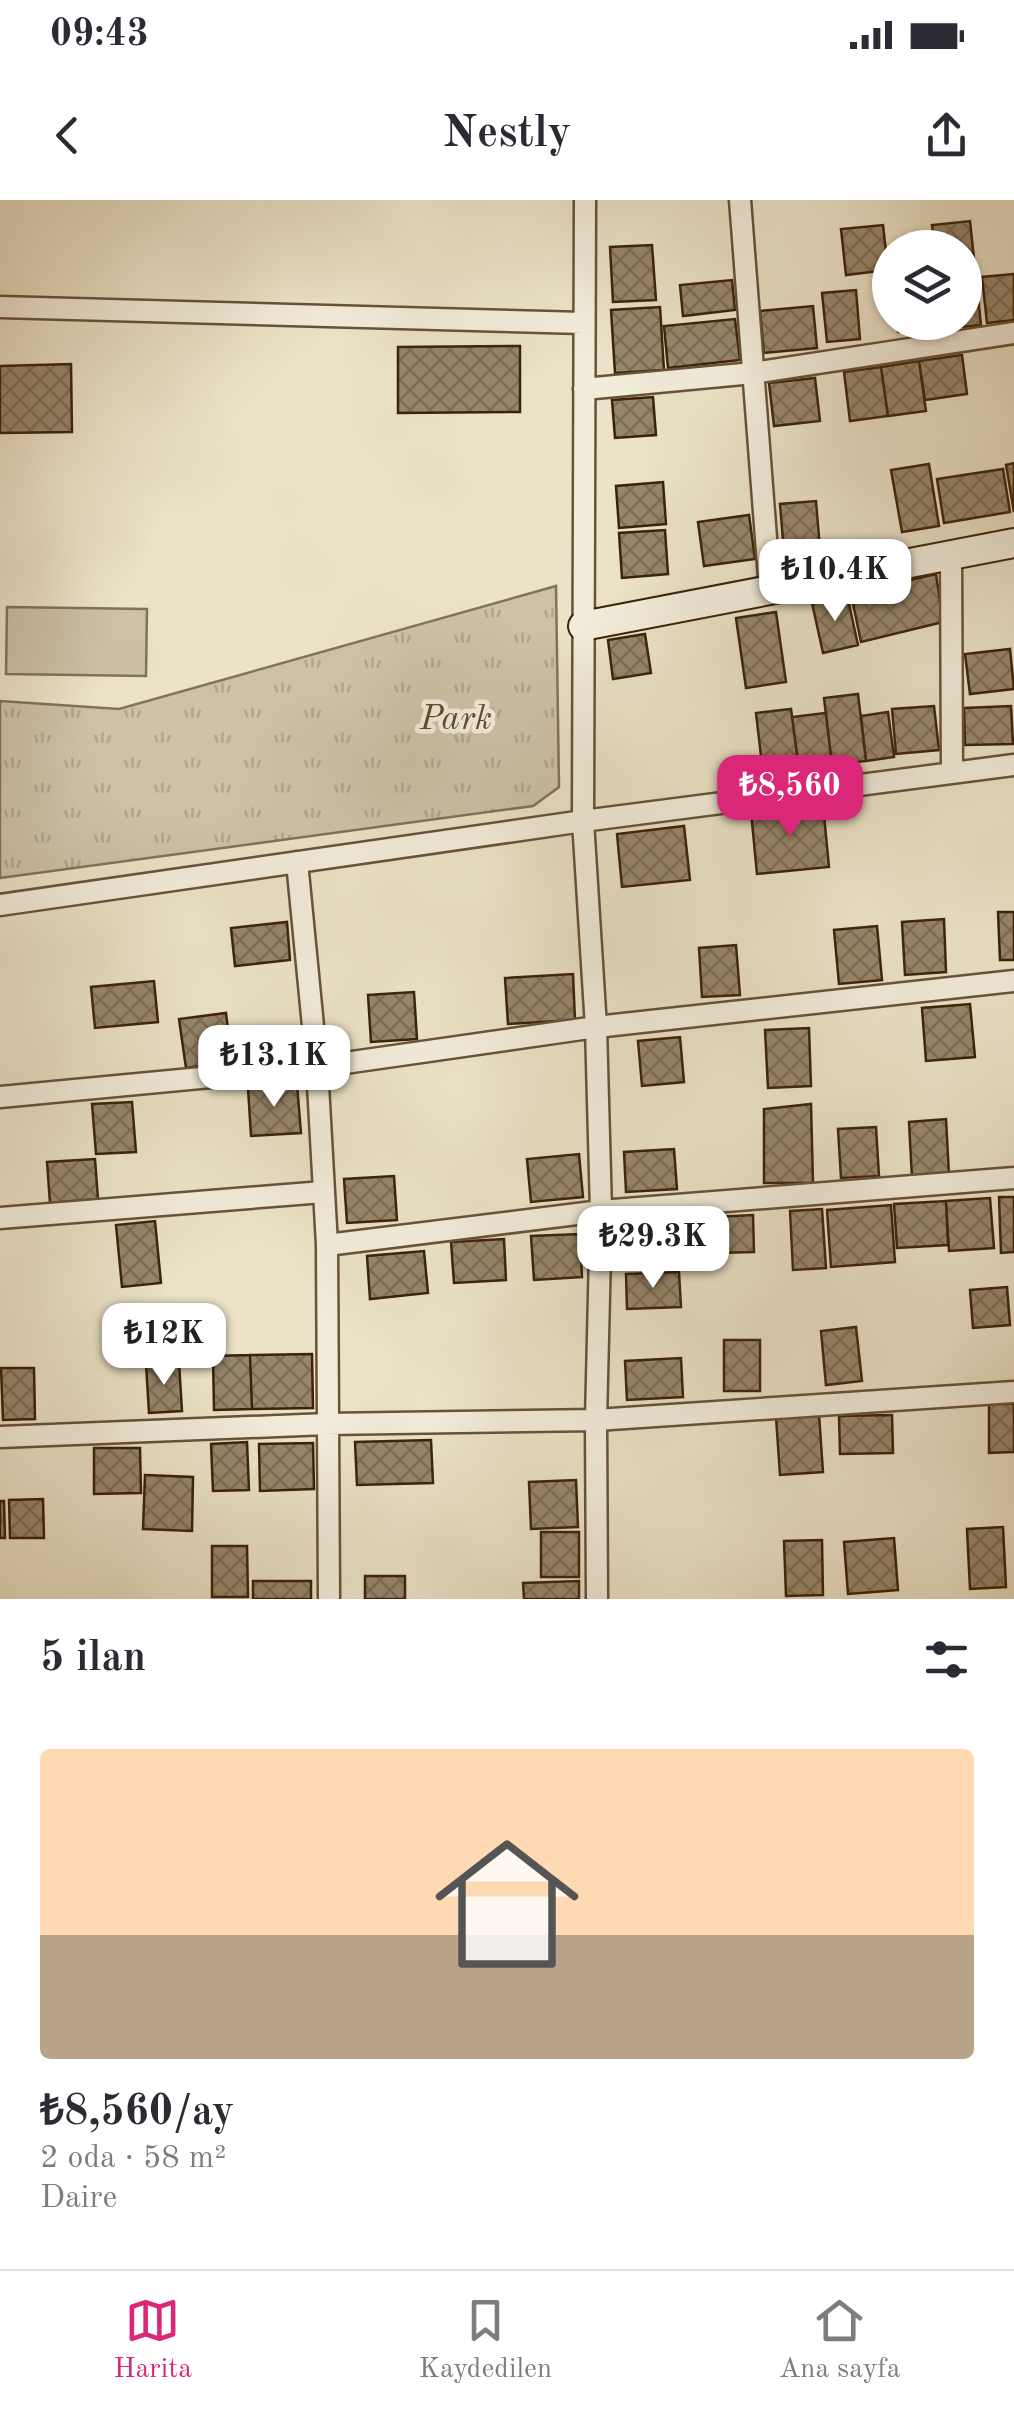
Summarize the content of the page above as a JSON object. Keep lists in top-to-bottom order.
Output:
{
  "parks": ["Park"],
  "page": {
    "status": "09:43",
    "header": "Nestly",
    "price": [
      "₺10.4K",
      "₺8,560",
      "₺13.1K",
      "₺29.3K",
      "₺12K"
    ],
    "heading": "5 ilan",
    "list": [
      {
        "name": "₺8,560/ay",
        "note": "2 oda · 58 m² · Daire"
      }
    ],
    "tabs": ["Harita", "Kaydedilen", "Ana sayfa"]
  }
}
